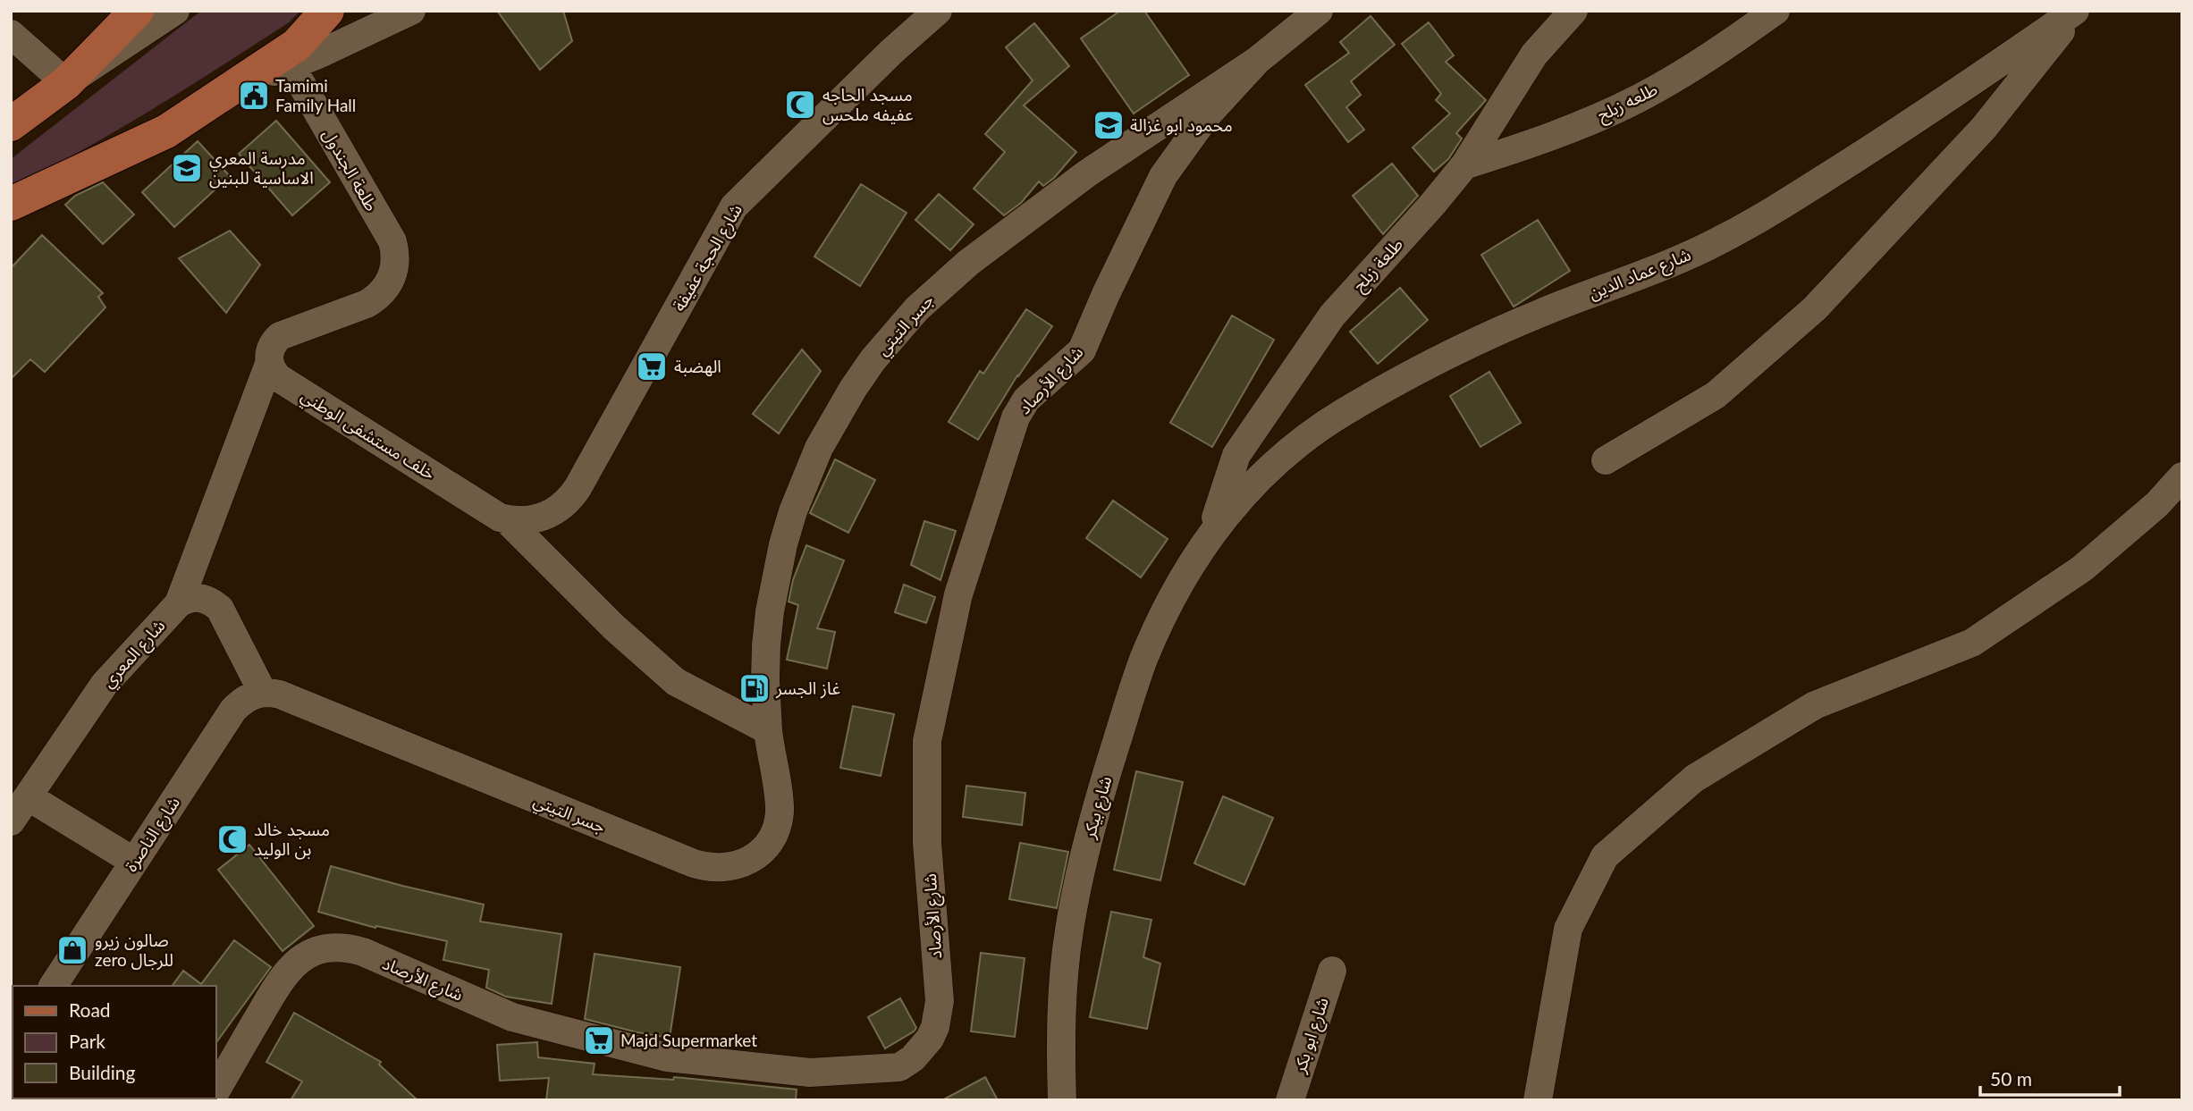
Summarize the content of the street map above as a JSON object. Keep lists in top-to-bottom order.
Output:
{
  "streets": {
    "street": [
      "طلعه زبلح",
      "طلعة الجندول",
      "شارع الحجة عفيفة",
      "طلعة زبلح",
      "شارع عماد الدين",
      "جسر التيتي",
      "شارع الأرصاد",
      "خلف مستشفى الوطني",
      "شارع المعري",
      "شارع بيكر",
      "شارع الناصرة",
      "شارع ابو بكر"
    ]
  },
  "crossings": [
    ["طلعه زبلح", "طلعة زبلح"],
    ["طلعة الجندول", "خلف مستشفى الوطني"],
    ["شارع الحجة عفيفة", "خلف مستشفى الوطني"],
    ["طلعة زبلح", "شارع عماد الدين"],
    ["طلعة زبلح", "شارع بيكر"],
    ["شارع عماد الدين", "شارع بيكر"],
    ["جسر التيتي", "شارع الأرصاد"],
    ["جسر التيتي", "خلف مستشفى الوطني"],
    ["جسر التيتي", "شارع المعري"],
    ["جسر التيتي", "شارع الناصرة"],
    ["شارع المعري", "شارع الناصرة"]
  ],
  "places": {
    "public building": ["Tamimi Family Hall"],
    "mosque": ["مسجد الحاجه عفيفه ملحس", "مسجد خالد بن الوليد"],
    "school or university": ["محمود ابو غزالة", "مدرسة المعري الاساسية للبنين"],
    "supermarket": ["الهضبة", "Majd Supermarket"],
    "fuel station": ["غاز الجسر"],
    "shop": ["صالون زيرو zero للرجال"]
  },
  "legend": ["Road", "Park", "Building"],
  "scale_bar": "50 m"
}
